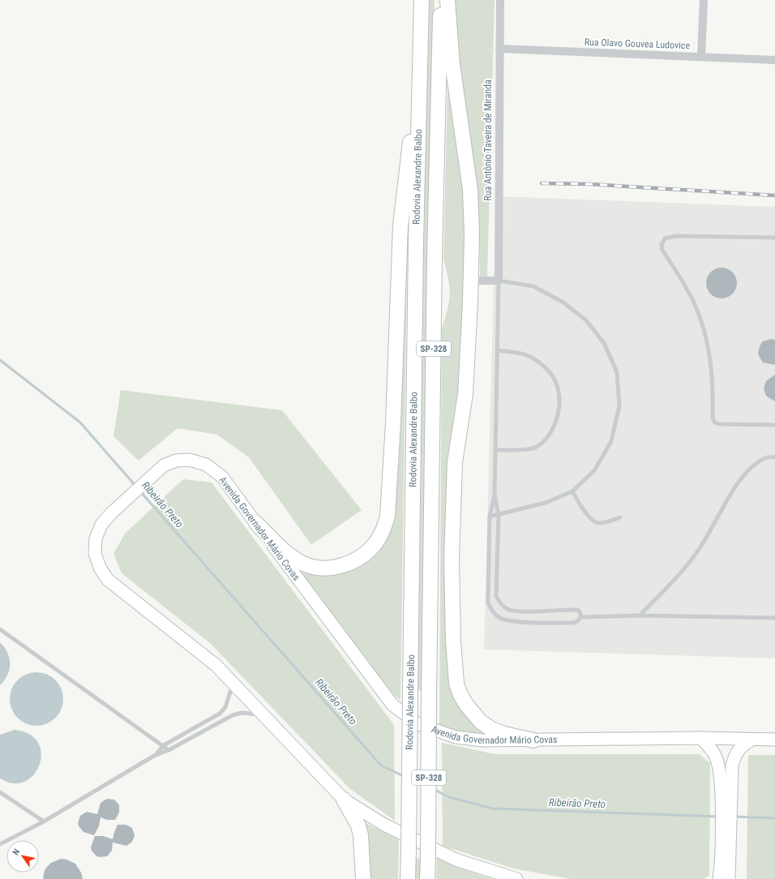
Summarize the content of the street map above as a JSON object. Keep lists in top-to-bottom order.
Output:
{
  "streets": {
    "highway": ["Rodovia Alexandre Balbo", "SP-328"],
    "main road": ["Avenida Governador Mário Covas"],
    "street": ["Rua Olavo Gouvea Ludovice", "Rua Antônio Taveira de Miranda"]
  },
  "crossings": [
    ["Rua Olavo Gouvea Ludovice", "Rua Antônio Taveira de Miranda"]
  ],
  "water": ["Ribeirão Preto"],
  "north": "top left"
}
